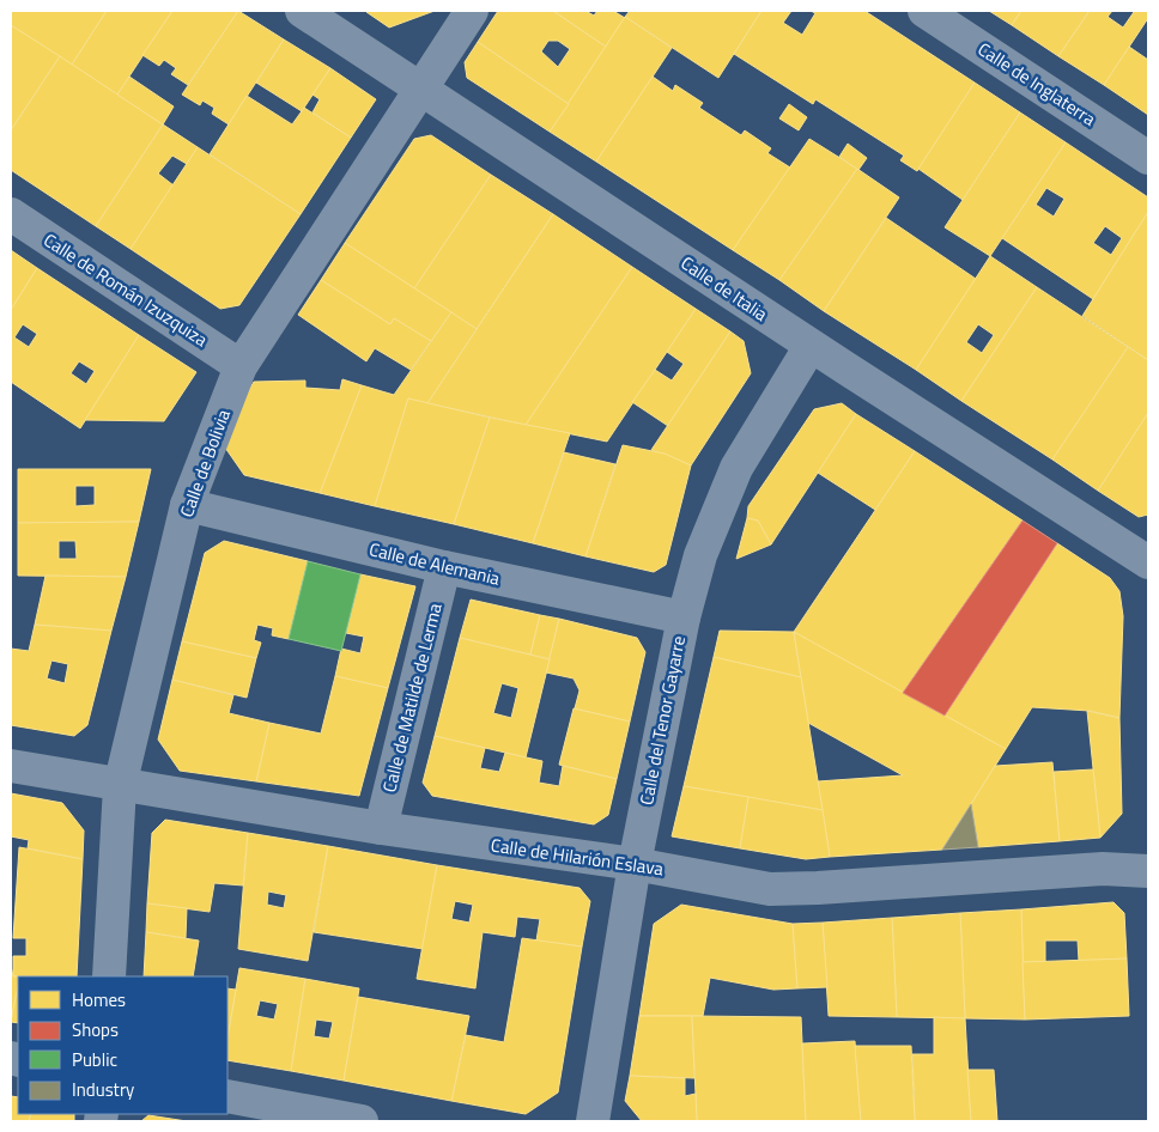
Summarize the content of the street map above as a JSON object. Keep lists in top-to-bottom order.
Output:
{
  "streets": {
    "street": [
      "Calle de Inglaterra",
      "Calle de Italia",
      "Calle de Román Izuzquiza",
      "Calle de Bolivia",
      "Calle de Alemania",
      "Calle de Matilde de Lerma",
      "Calle del Tenor Gayarre",
      "Calle de Hilarión Eslava"
    ]
  },
  "crossings": [
    ["Calle de Italia", "Calle de Bolivia"],
    ["Calle de Italia", "Calle del Tenor Gayarre"],
    ["Calle de Román Izuzquiza", "Calle de Bolivia"],
    ["Calle de Bolivia", "Calle de Alemania"],
    ["Calle de Bolivia", "Calle de Hilarión Eslava"],
    ["Calle de Alemania", "Calle de Matilde de Lerma"],
    ["Calle de Alemania", "Calle del Tenor Gayarre"],
    ["Calle de Matilde de Lerma", "Calle de Hilarión Eslava"],
    ["Calle del Tenor Gayarre", "Calle de Hilarión Eslava"]
  ],
  "legend": [
    "Homes",
    "Shops",
    "Public",
    "Industry"
  ]
}
